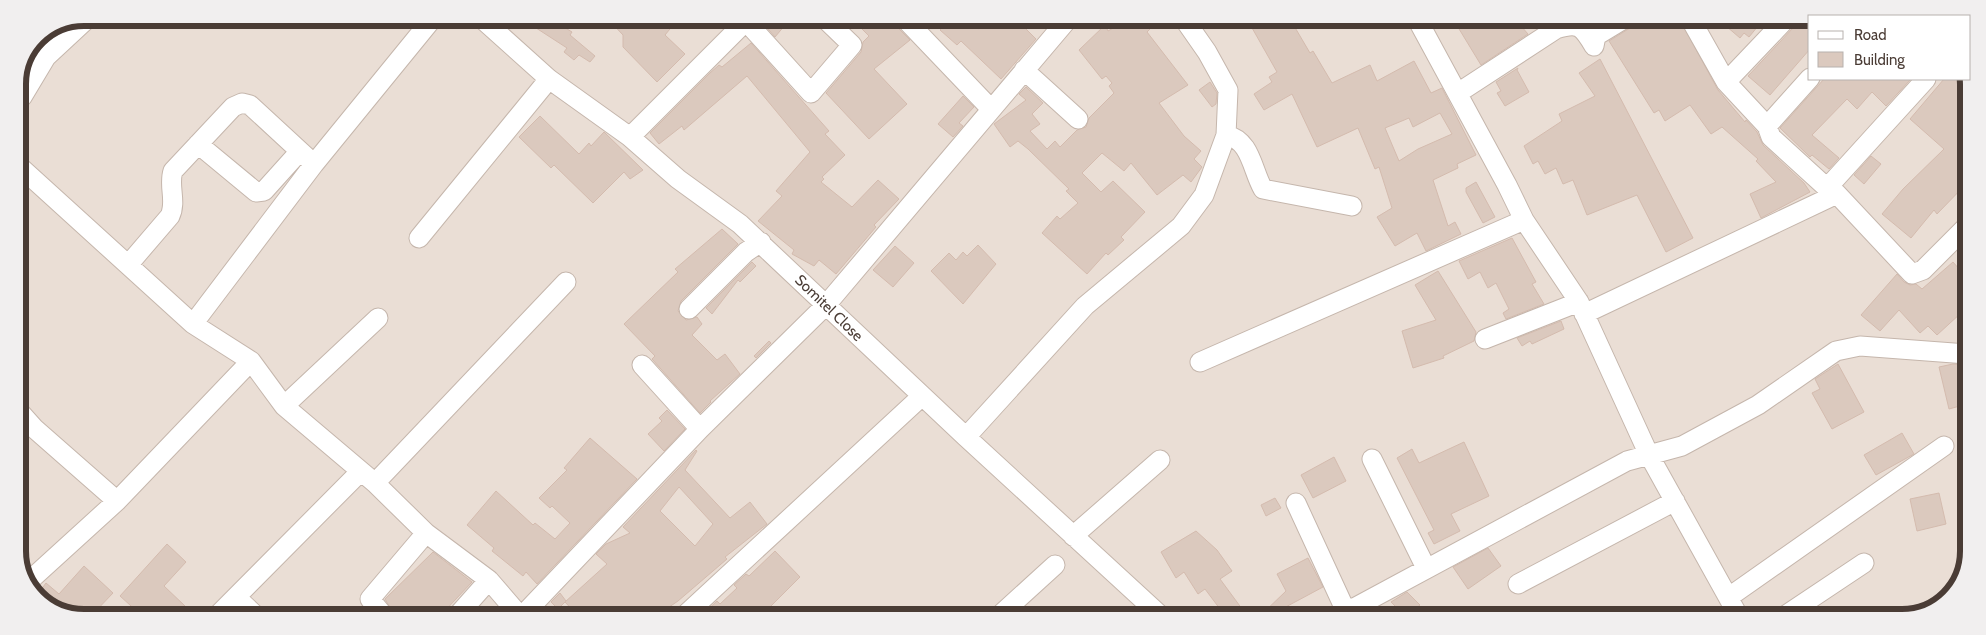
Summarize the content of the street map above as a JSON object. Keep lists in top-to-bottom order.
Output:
{
  "streets": {
    "street": ["Somitel Close"]
  },
  "legend": ["Road", "Building"]
}
